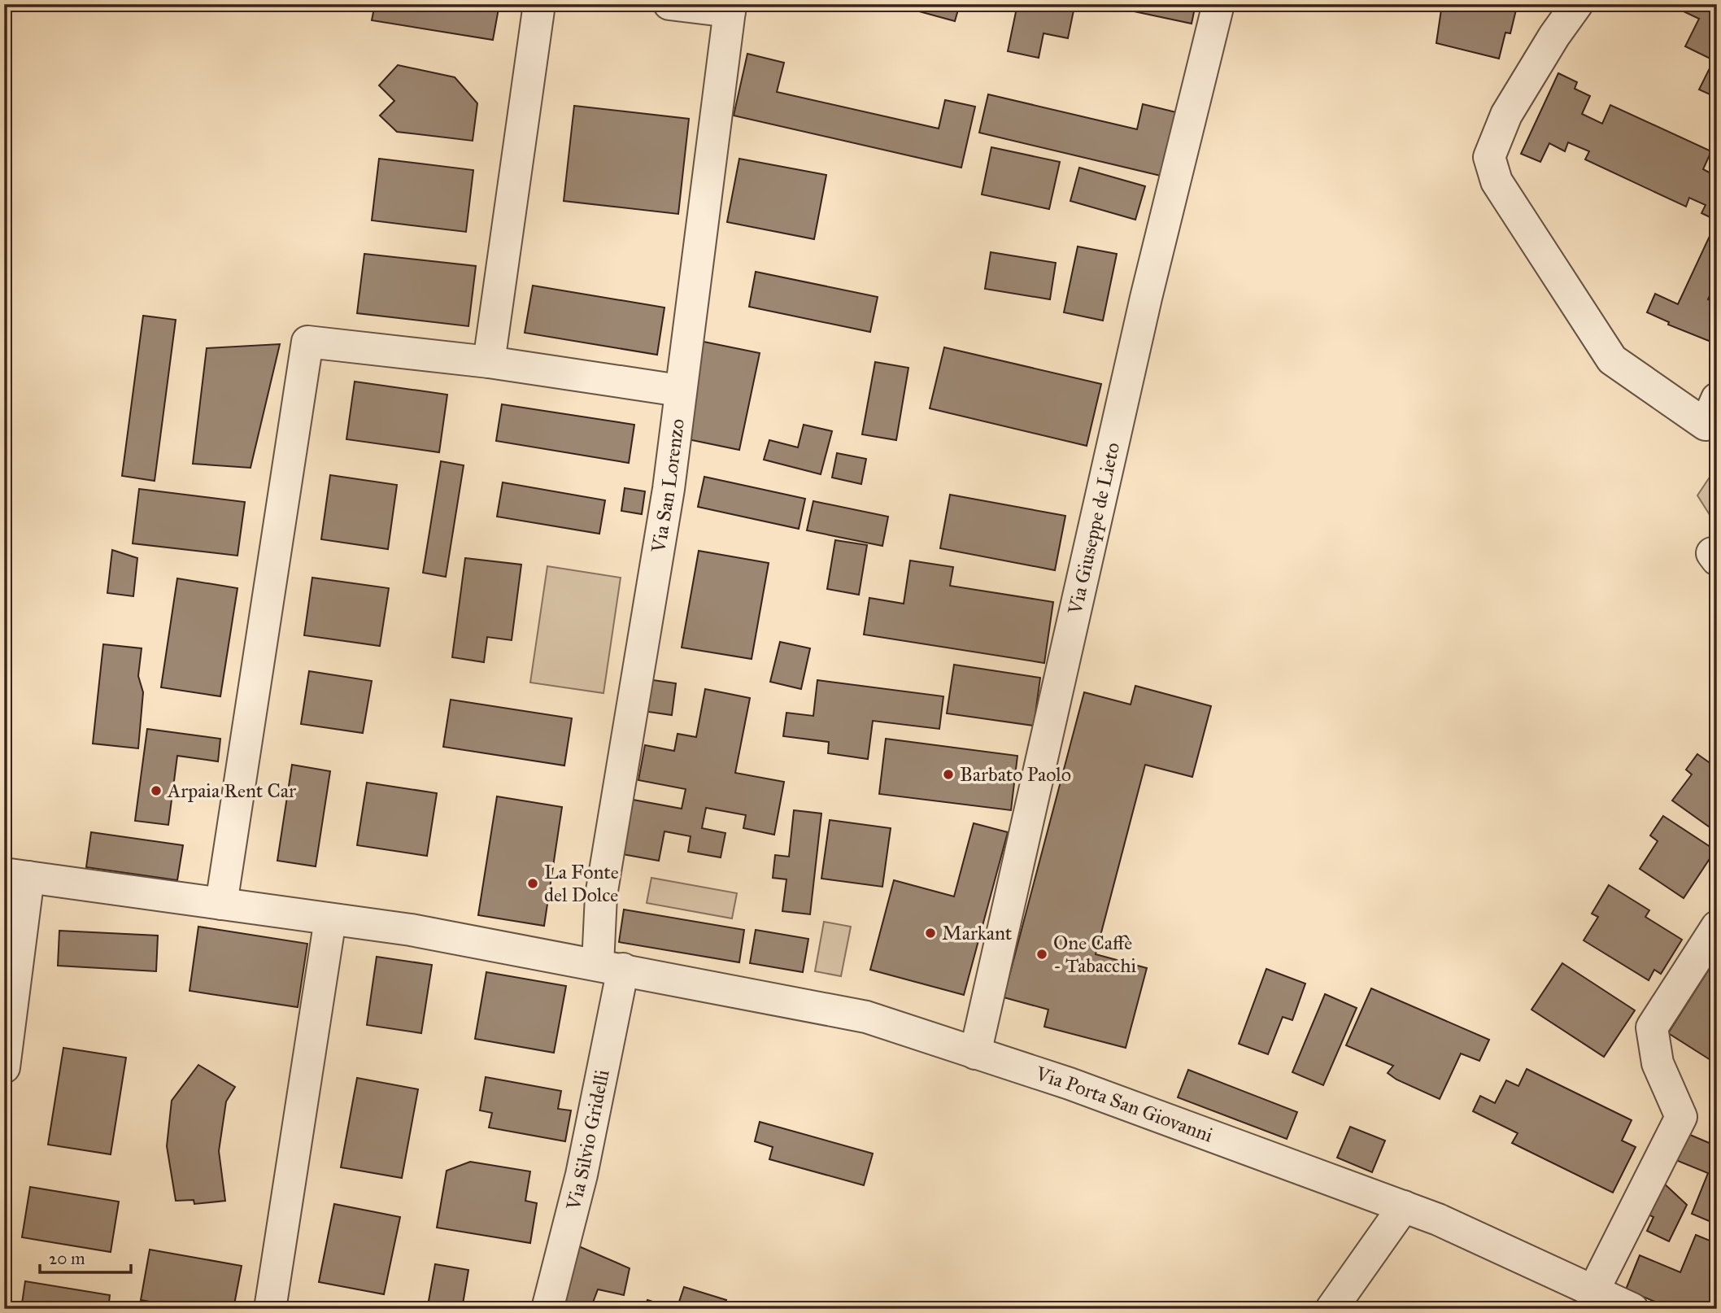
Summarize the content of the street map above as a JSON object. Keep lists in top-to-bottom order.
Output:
{
  "streets": {
    "street": [
      "Via San Lorenzo",
      "Via Giuseppe de Lieto",
      "Via Porta San Giovanni",
      "Via Silvio Gridelli"
    ]
  },
  "crossings": [
    ["Via San Lorenzo", "Via Porta San Giovanni"],
    ["Via San Lorenzo", "Via Silvio Gridelli"],
    ["Via Giuseppe de Lieto", "Via Porta San Giovanni"],
    ["Via Porta San Giovanni", "Via Silvio Gridelli"]
  ],
  "places": [
    "Barbato Paolo",
    "Arpaia Rent Car",
    "La Fonte del Dolce",
    "Markant",
    "One Caffè - Tabacchi"
  ],
  "scale_bar": "20 m"
}
